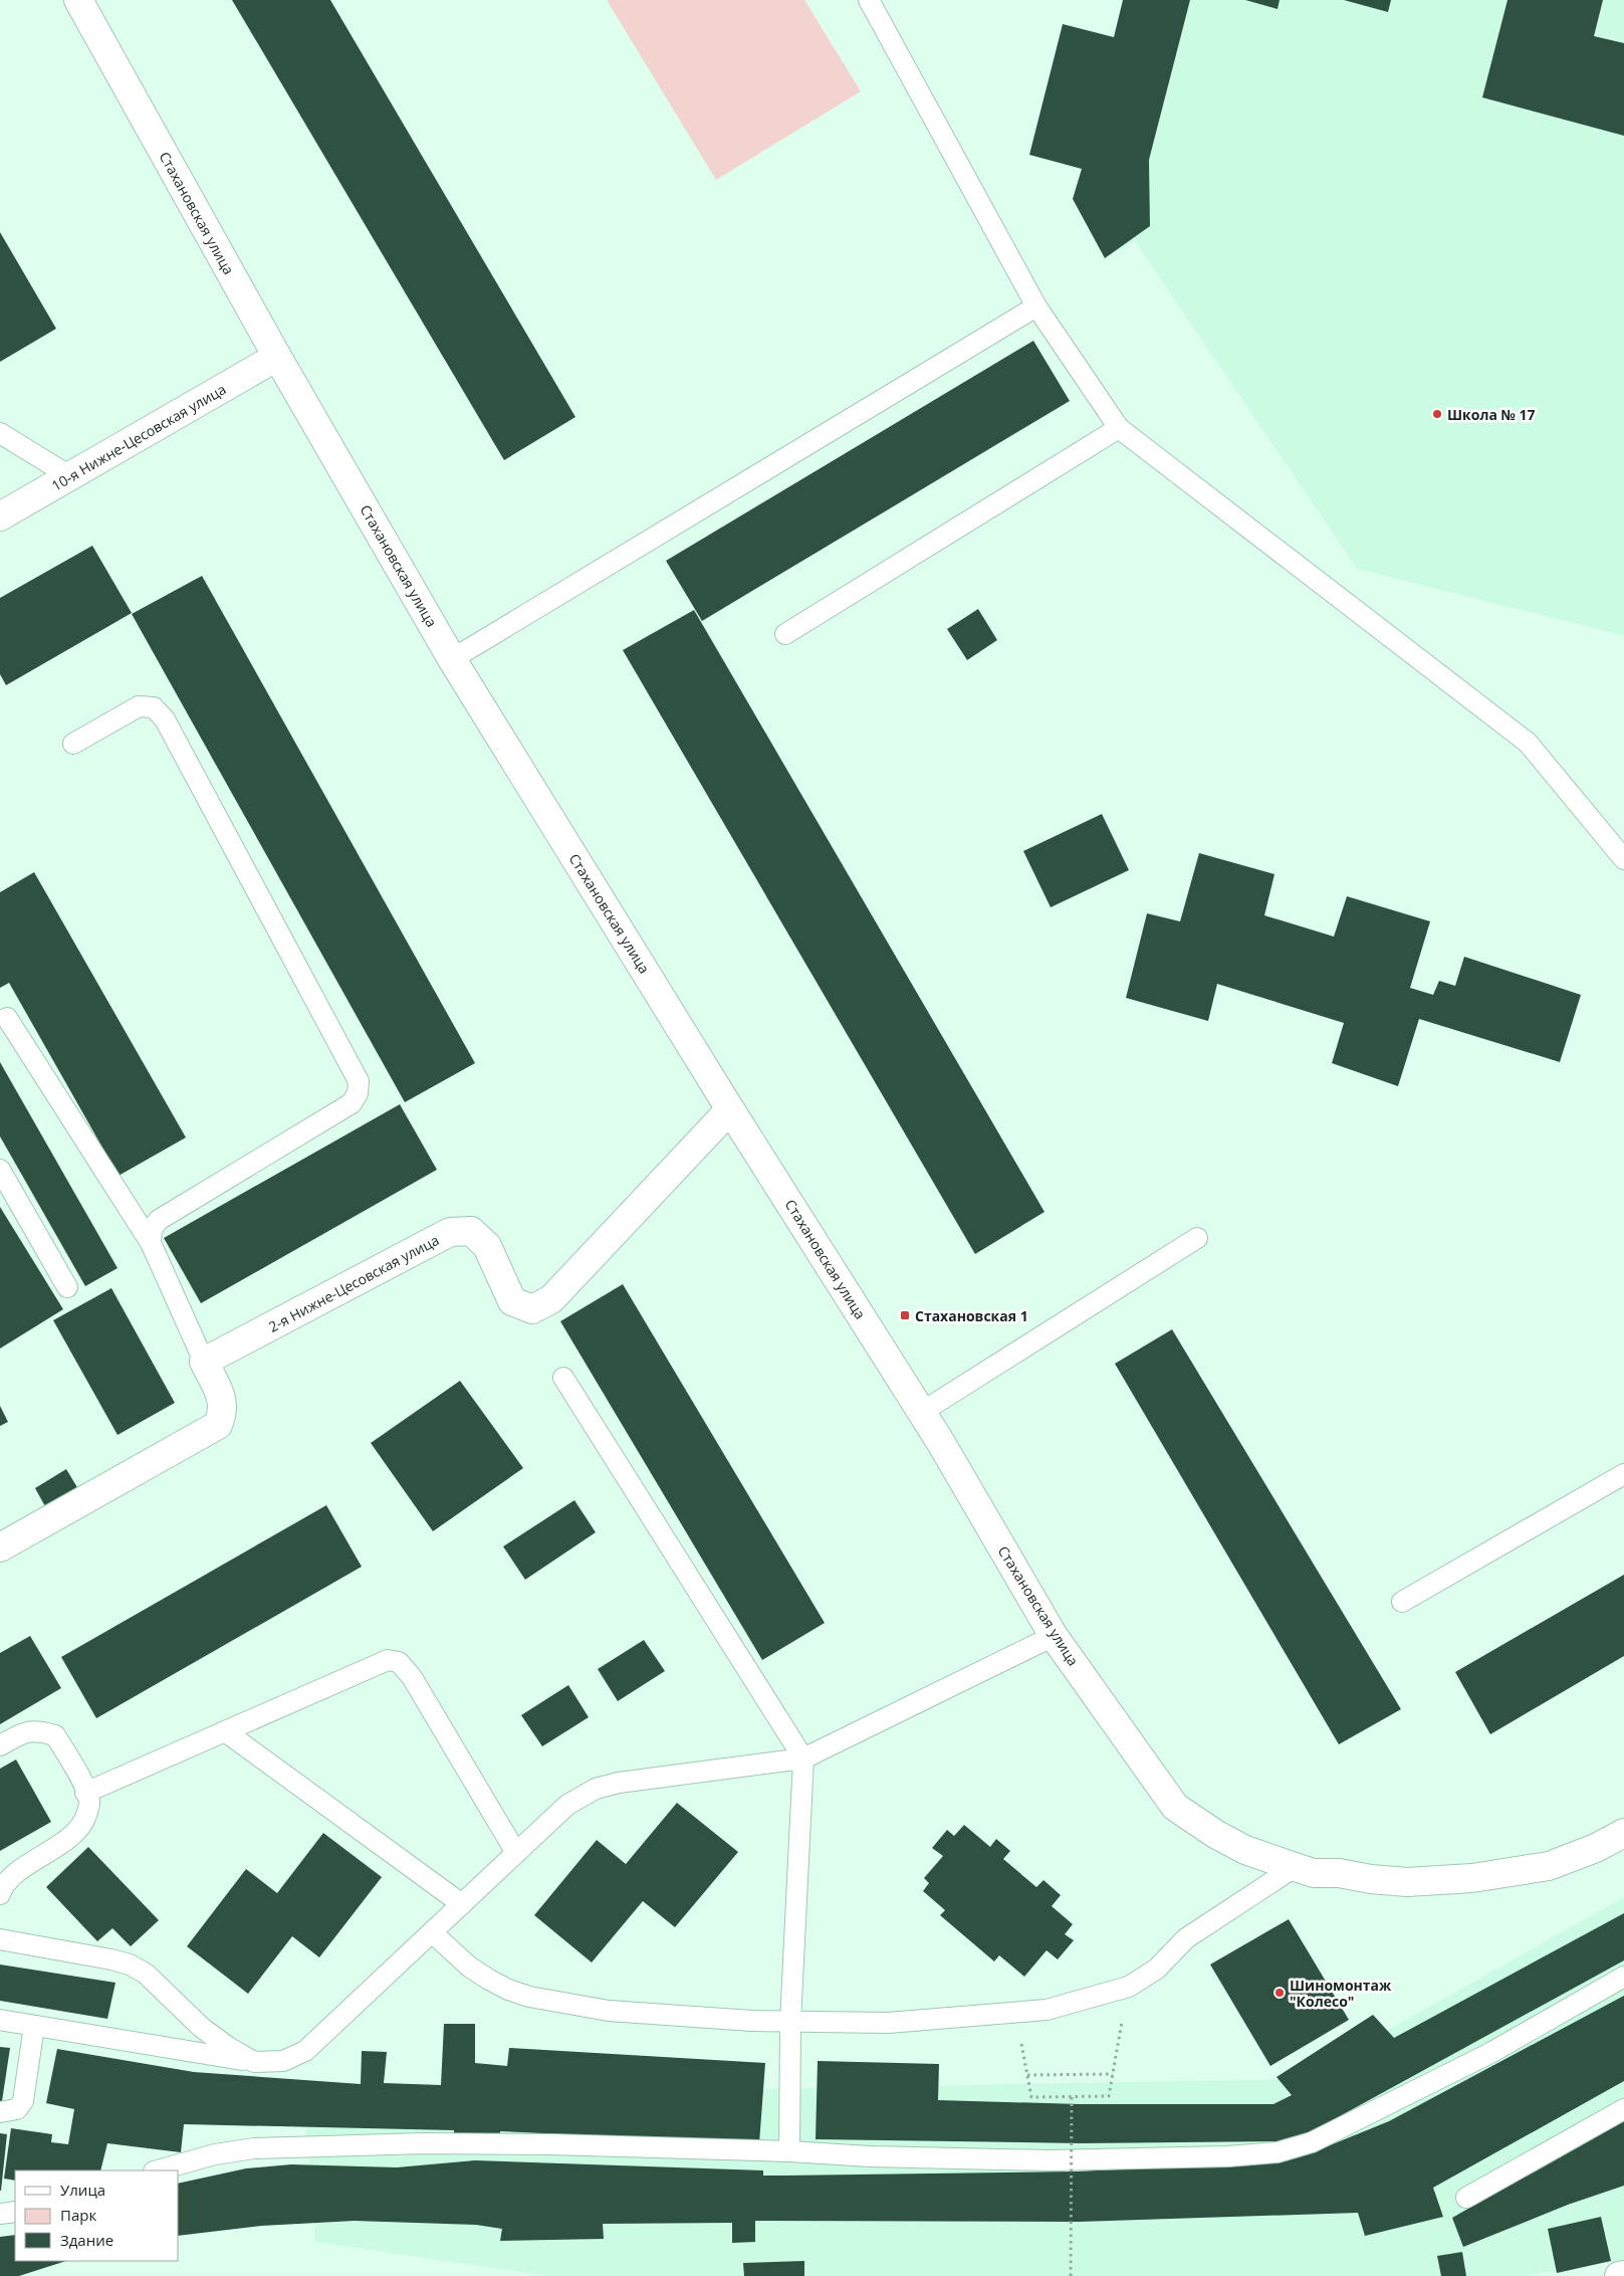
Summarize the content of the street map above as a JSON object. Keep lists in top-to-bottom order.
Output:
{
  "streets": {
    "street": ["Стахановская улица", "10-я Нижне-Цесовская улица", "2-я Нижне-Цесовская улица"]
  },
  "crossings": [
    ["Стахановская улица", "10-я Нижне-Цесовская улица"],
    ["Стахановская улица", "2-я Нижне-Цесовская улица"]
  ],
  "places": {
    "other": ["Школа № 17", "Шиномонтаж \"Колесо\""],
    "transit": ["Стахановская 1"]
  },
  "legend": ["Улица", "Парк", "Здание"]
}
